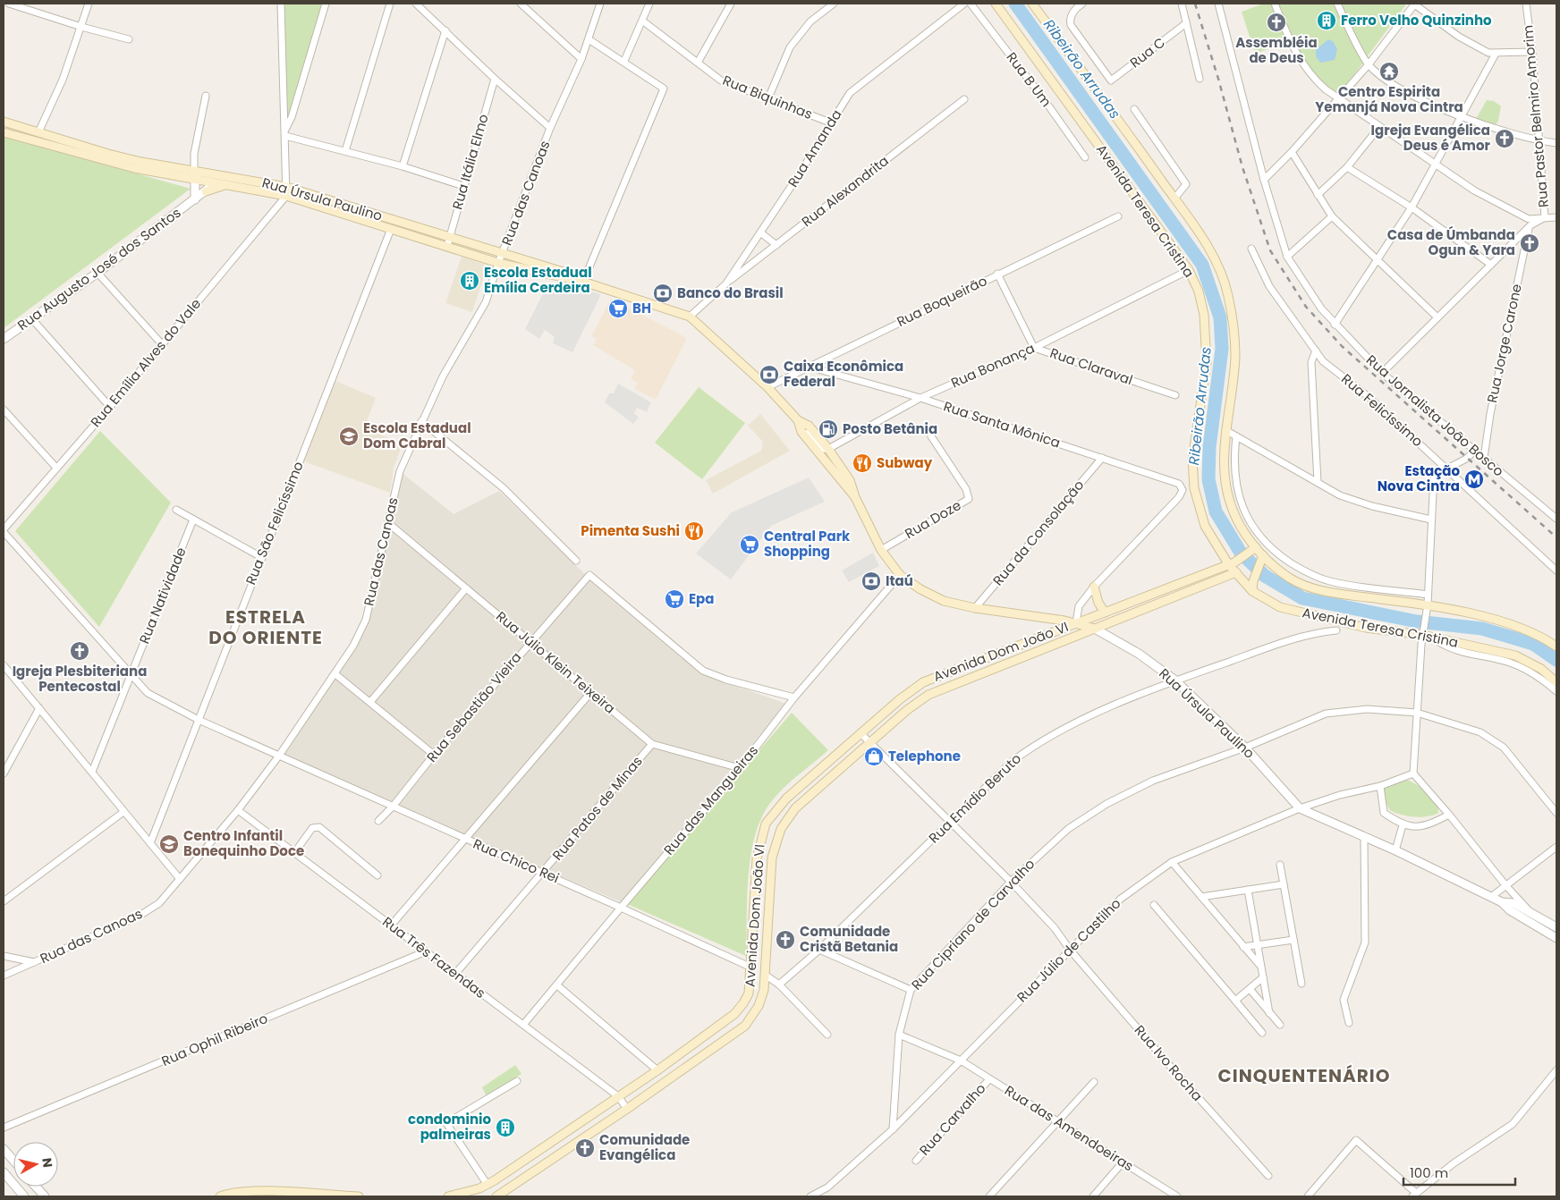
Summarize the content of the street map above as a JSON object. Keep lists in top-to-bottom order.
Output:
{
  "streets": {
    "main road": ["Rua Úrsula Paulino", "Avenida Teresa Cristina", "Avenida Dom João VI"],
    "street": [
      "Rua C",
      "Rua B Um",
      "Rua Biquinhas",
      "Rua Pastor Belmiro Amorim",
      "Rua Amanda",
      "Rua Itália Elmo",
      "Rua Alexandrita",
      "Rua das Canoas",
      "Rua Augusto José dos Santos",
      "Rua Boqueirão",
      "Rua Jorge Carone",
      "Rua Emília Alves do Vale",
      "Rua Bonança",
      "Rua Claraval",
      "Rua Felicíssimo",
      "Rua Jornalista João Bosco",
      "Rua Santa Mônica",
      "Rua Doze",
      "Rua São Felicíssimo",
      "Rua da Consolação",
      "Rua Natividade",
      "Rua Júlio Klein Teixeira",
      "Rua Sebastião Vieira",
      "Rua Emídio Beruto",
      "Rua das Mangueiras",
      "Rua Patos de Minas",
      "Rua Chico Rei",
      "Rua Cipriano de Carvalho",
      "Rua Júlio de Castilho",
      "Rua Três Fazendas",
      "Rua Ophil Ribeiro",
      "Rua Ivo Rocha",
      "Rua Carvalho",
      "Rua das Amendoeiras"
    ]
  },
  "crossings": [
    ["Rua Biquinhas", "Rua Amanda"],
    ["Rua Pastor Belmiro Amorim", "Rua Jorge Carone"],
    ["Rua Pastor Belmiro Amorim", "Rua Jornalista João Bosco"],
    ["Rua Amanda", "Rua Alexandrita"],
    ["Rua Amanda", "Rua Úrsula Paulino"],
    ["Rua Itália Elmo", "Rua Úrsula Paulino"],
    ["Rua das Canoas", "Rua Úrsula Paulino"],
    ["Rua das Canoas", "Rua Júlio Klein Teixeira"],
    ["Rua das Canoas", "Rua Chico Rei"],
    ["Rua das Canoas", "Rua Três Fazendas"],
    ["Rua Úrsula Paulino", "Rua Augusto José dos Santos"],
    ["Rua Úrsula Paulino", "Rua Boqueirão"],
    ["Rua Úrsula Paulino", "Rua Emília Alves do Vale"],
    ["Rua Úrsula Paulino", "Rua Bonança"],
    ["Rua Úrsula Paulino", "Rua Doze"],
    ["Rua Úrsula Paulino", "Rua São Felicíssimo"],
    ["Rua Úrsula Paulino", "Rua da Consolação"],
    ["Rua Úrsula Paulino", "Avenida Dom João VI"],
    ["Rua Úrsula Paulino", "Rua Emídio Beruto"],
    ["Rua Úrsula Paulino", "Rua das Mangueiras"],
    ["Rua Úrsula Paulino", "Rua Cipriano de Carvalho"],
    ["Rua Úrsula Paulino", "Rua Júlio de Castilho"],
    ["Avenida Teresa Cristina", "Rua Bonança"],
    ["Avenida Teresa Cristina", "Avenida Dom João VI"],
    ["Rua Boqueirão", "Rua Claraval"],
    ["Rua Boqueirão", "Rua Santa Mônica"],
    ["Rua Jorge Carone", "Rua Jornalista João Bosco"],
    ["Rua Emília Alves do Vale", "Rua Chico Rei"],
    ["Rua Bonança", "Rua Claraval"],
    ["Rua Bonança", "Rua Santa Mônica"],
    ["Rua Santa Mônica", "Rua da Consolação"],
    ["Rua São Felicíssimo", "Rua Chico Rei"],
    ["Rua Natividade", "Rua Chico Rei"],
    ["Avenida Dom João VI", "Rua Chico Rei"],
    ["Avenida Dom João VI", "Rua Três Fazendas"],
    ["Avenida Dom João VI", "Rua Ivo Rocha"],
    ["Rua Júlio Klein Teixeira", "Rua Sebastião Vieira"],
    ["Rua Júlio Klein Teixeira", "Rua das Mangueiras"],
    ["Rua Júlio Klein Teixeira", "Rua Patos de Minas"],
    ["Rua Sebastião Vieira", "Rua das Mangueiras"],
    ["Rua Sebastião Vieira", "Rua Chico Rei"],
    ["Rua Emídio Beruto", "Rua Ivo Rocha"],
    ["Rua das Mangueiras", "Rua Chico Rei"],
    ["Rua das Mangueiras", "Rua Três Fazendas"],
    ["Rua Patos de Minas", "Rua Chico Rei"],
    ["Rua Patos de Minas", "Rua Três Fazendas"],
    ["Rua Cipriano de Carvalho", "Rua Júlio de Castilho"],
    ["Rua Cipriano de Carvalho", "Rua Ivo Rocha"],
    ["Rua Cipriano de Carvalho", "Rua das Amendoeiras"],
    ["Rua Júlio de Castilho", "Rua Ivo Rocha"],
    ["Rua Júlio de Castilho", "Rua das Amendoeiras"],
    ["Rua Três Fazendas", "Rua Ophil Ribeiro"],
    ["Rua Carvalho", "Rua das Amendoeiras"]
  ],
  "districts": ["ESTRELA DO ORIENTE", "CINQUENTENÁRIO"],
  "water": ["Ribeirão Arrudas"],
  "places": {
    "building": ["Ferro Velho Quinzinho", "Escola Estadual Emília Cerdeira", "condominio palmeiras"],
    "church": [
      "Assembléia de Deus",
      "Igreja Evangélica Deus é Amor",
      "Casa de Úmbanda Ogun & Yara",
      "Igreja Plesbiteriana Pentecostal",
      "Comunidade Cristã Betania",
      "Comunidade Evangélica"
    ],
    "temple": ["Centro Espirita Yemanjá Nova Cintra"],
    "bank": ["Banco do Brasil", "Caixa Econômica Federal", "Itaú"],
    "supermarket": ["BH", "Central Park Shopping", "Epa"],
    "fuel station": ["Posto Betânia"],
    "school or university": ["Escola Estadual Dom Cabral", "Centro Infantil Bonequinho Doce"],
    "restaurant": ["Subway", "Pimenta Sushi"],
    "metro station": ["Estação Nova Cintra"],
    "shop": ["Telephone"]
  },
  "scale_bar": "100 m",
  "north": "right"
}
